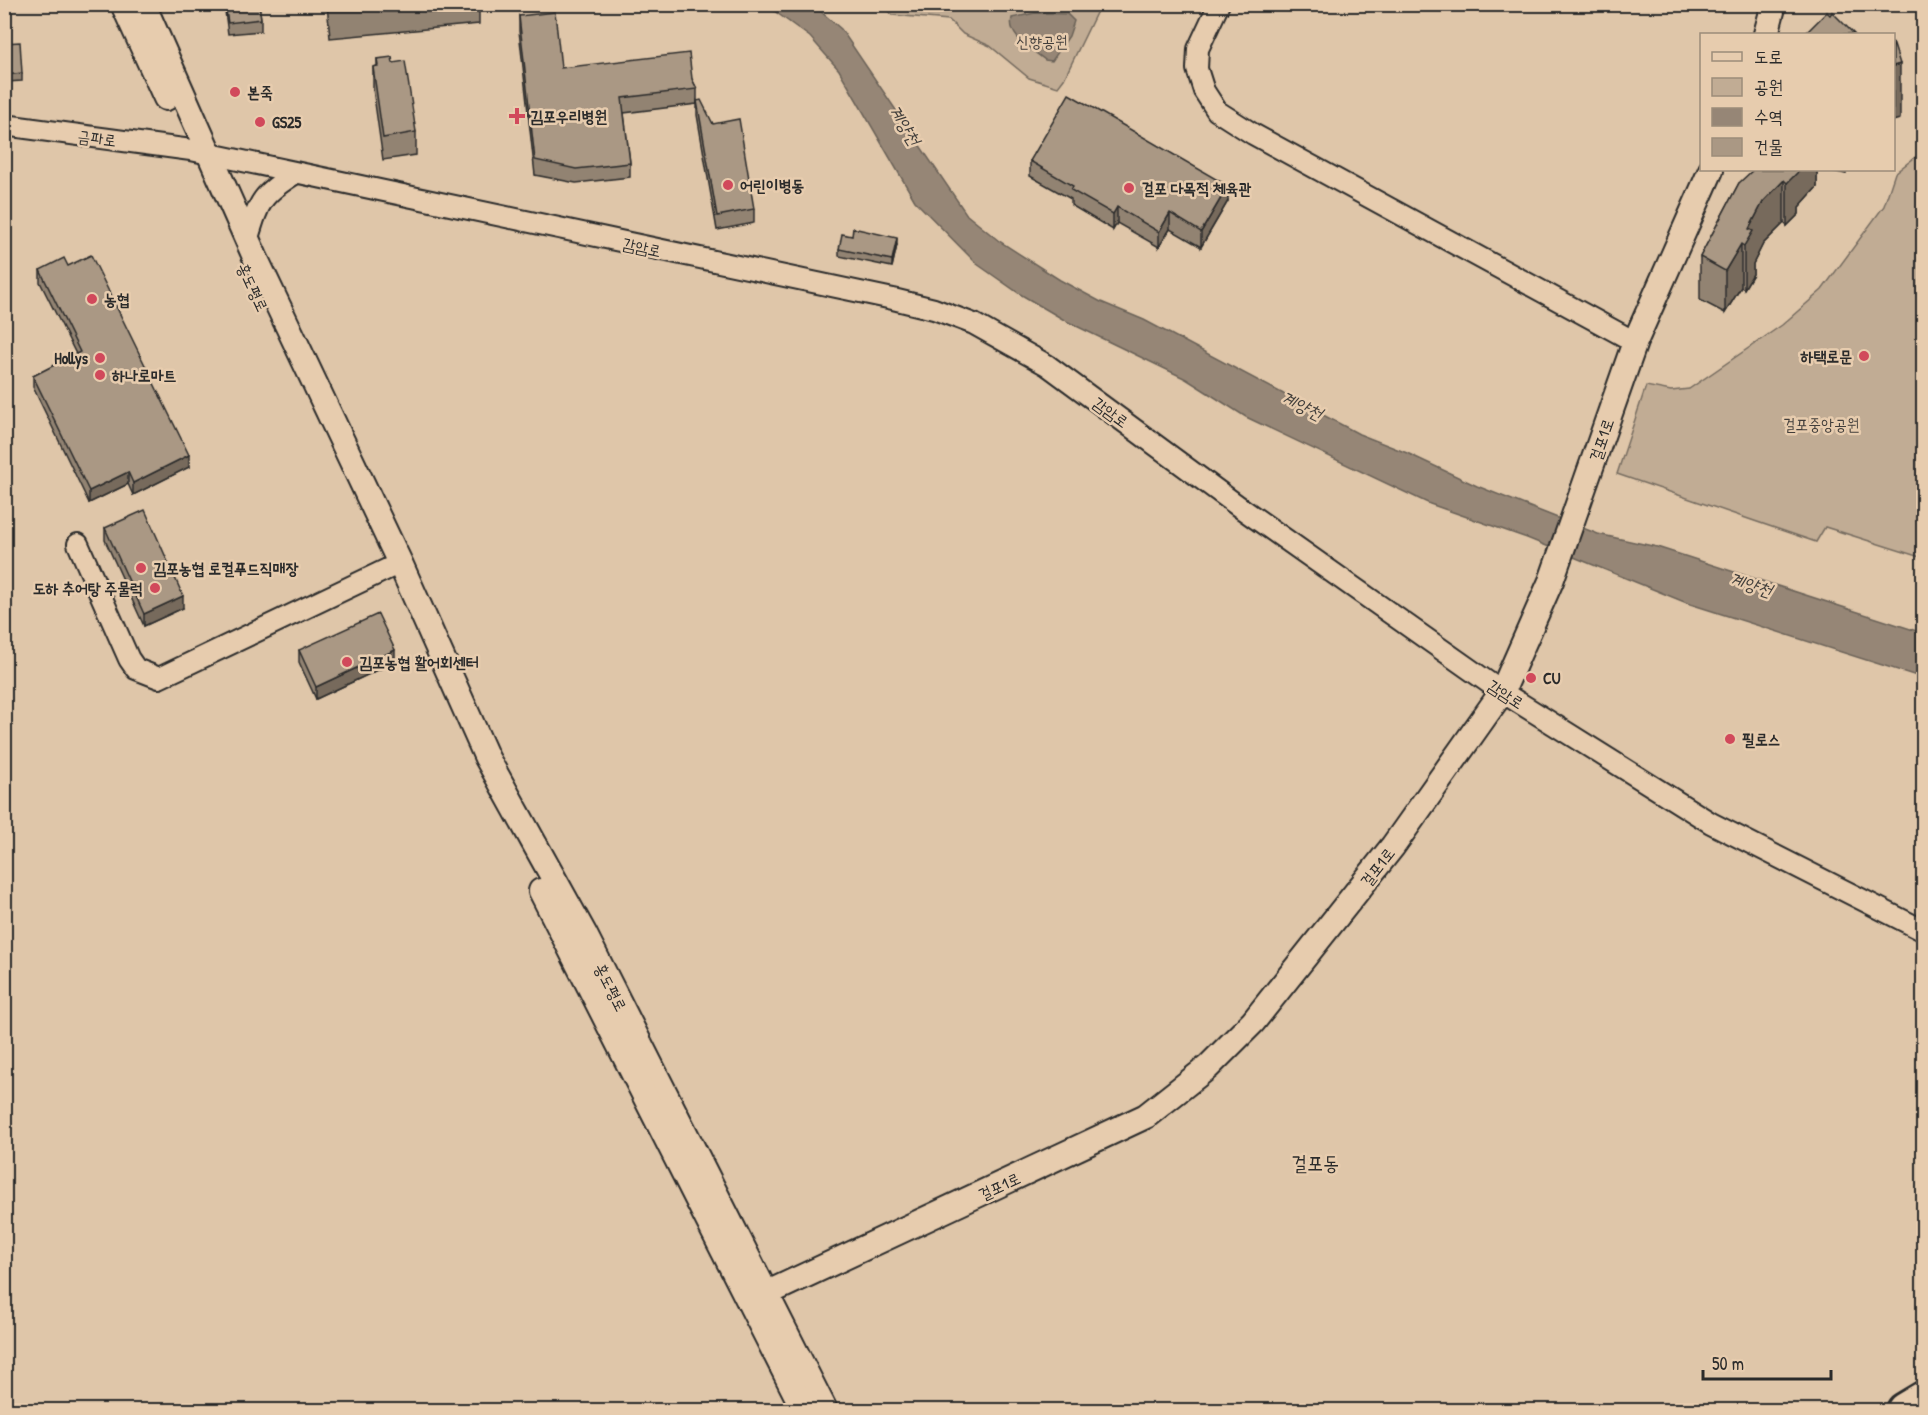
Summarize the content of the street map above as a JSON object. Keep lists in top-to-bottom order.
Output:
{
  "streets": {
    "street": [
      "금파로",
      "감암로",
      "홍도평로",
      "걸포1로"
    ]
  },
  "crossings": [
    ["금파로", "감암로"],
    ["금파로", "홍도평로"],
    ["감암로", "홍도평로"],
    ["감암로", "걸포1로"],
    ["홍도평로", "걸포1로"]
  ],
  "districts": ["걸포동"],
  "water": ["계양천"],
  "parks": ["신향공원", "걸포중앙공원"],
  "places": {
    "other": [
      "본죽",
      "GS25",
      "어린이병동",
      "걸포 다목적 체육관",
      "농협",
      "하택로문",
      "Hollys",
      "하나로마트",
      "김포농협 로컬푸드직매장",
      "도하 추어탕 주물럭",
      "김포농협 활어회센터",
      "CU",
      "필로스"
    ],
    "health": ["김포우리병원"]
  },
  "legend": [
    "도로",
    "공원",
    "수역",
    "건물"
  ],
  "scale_bar": "50 m"
}
